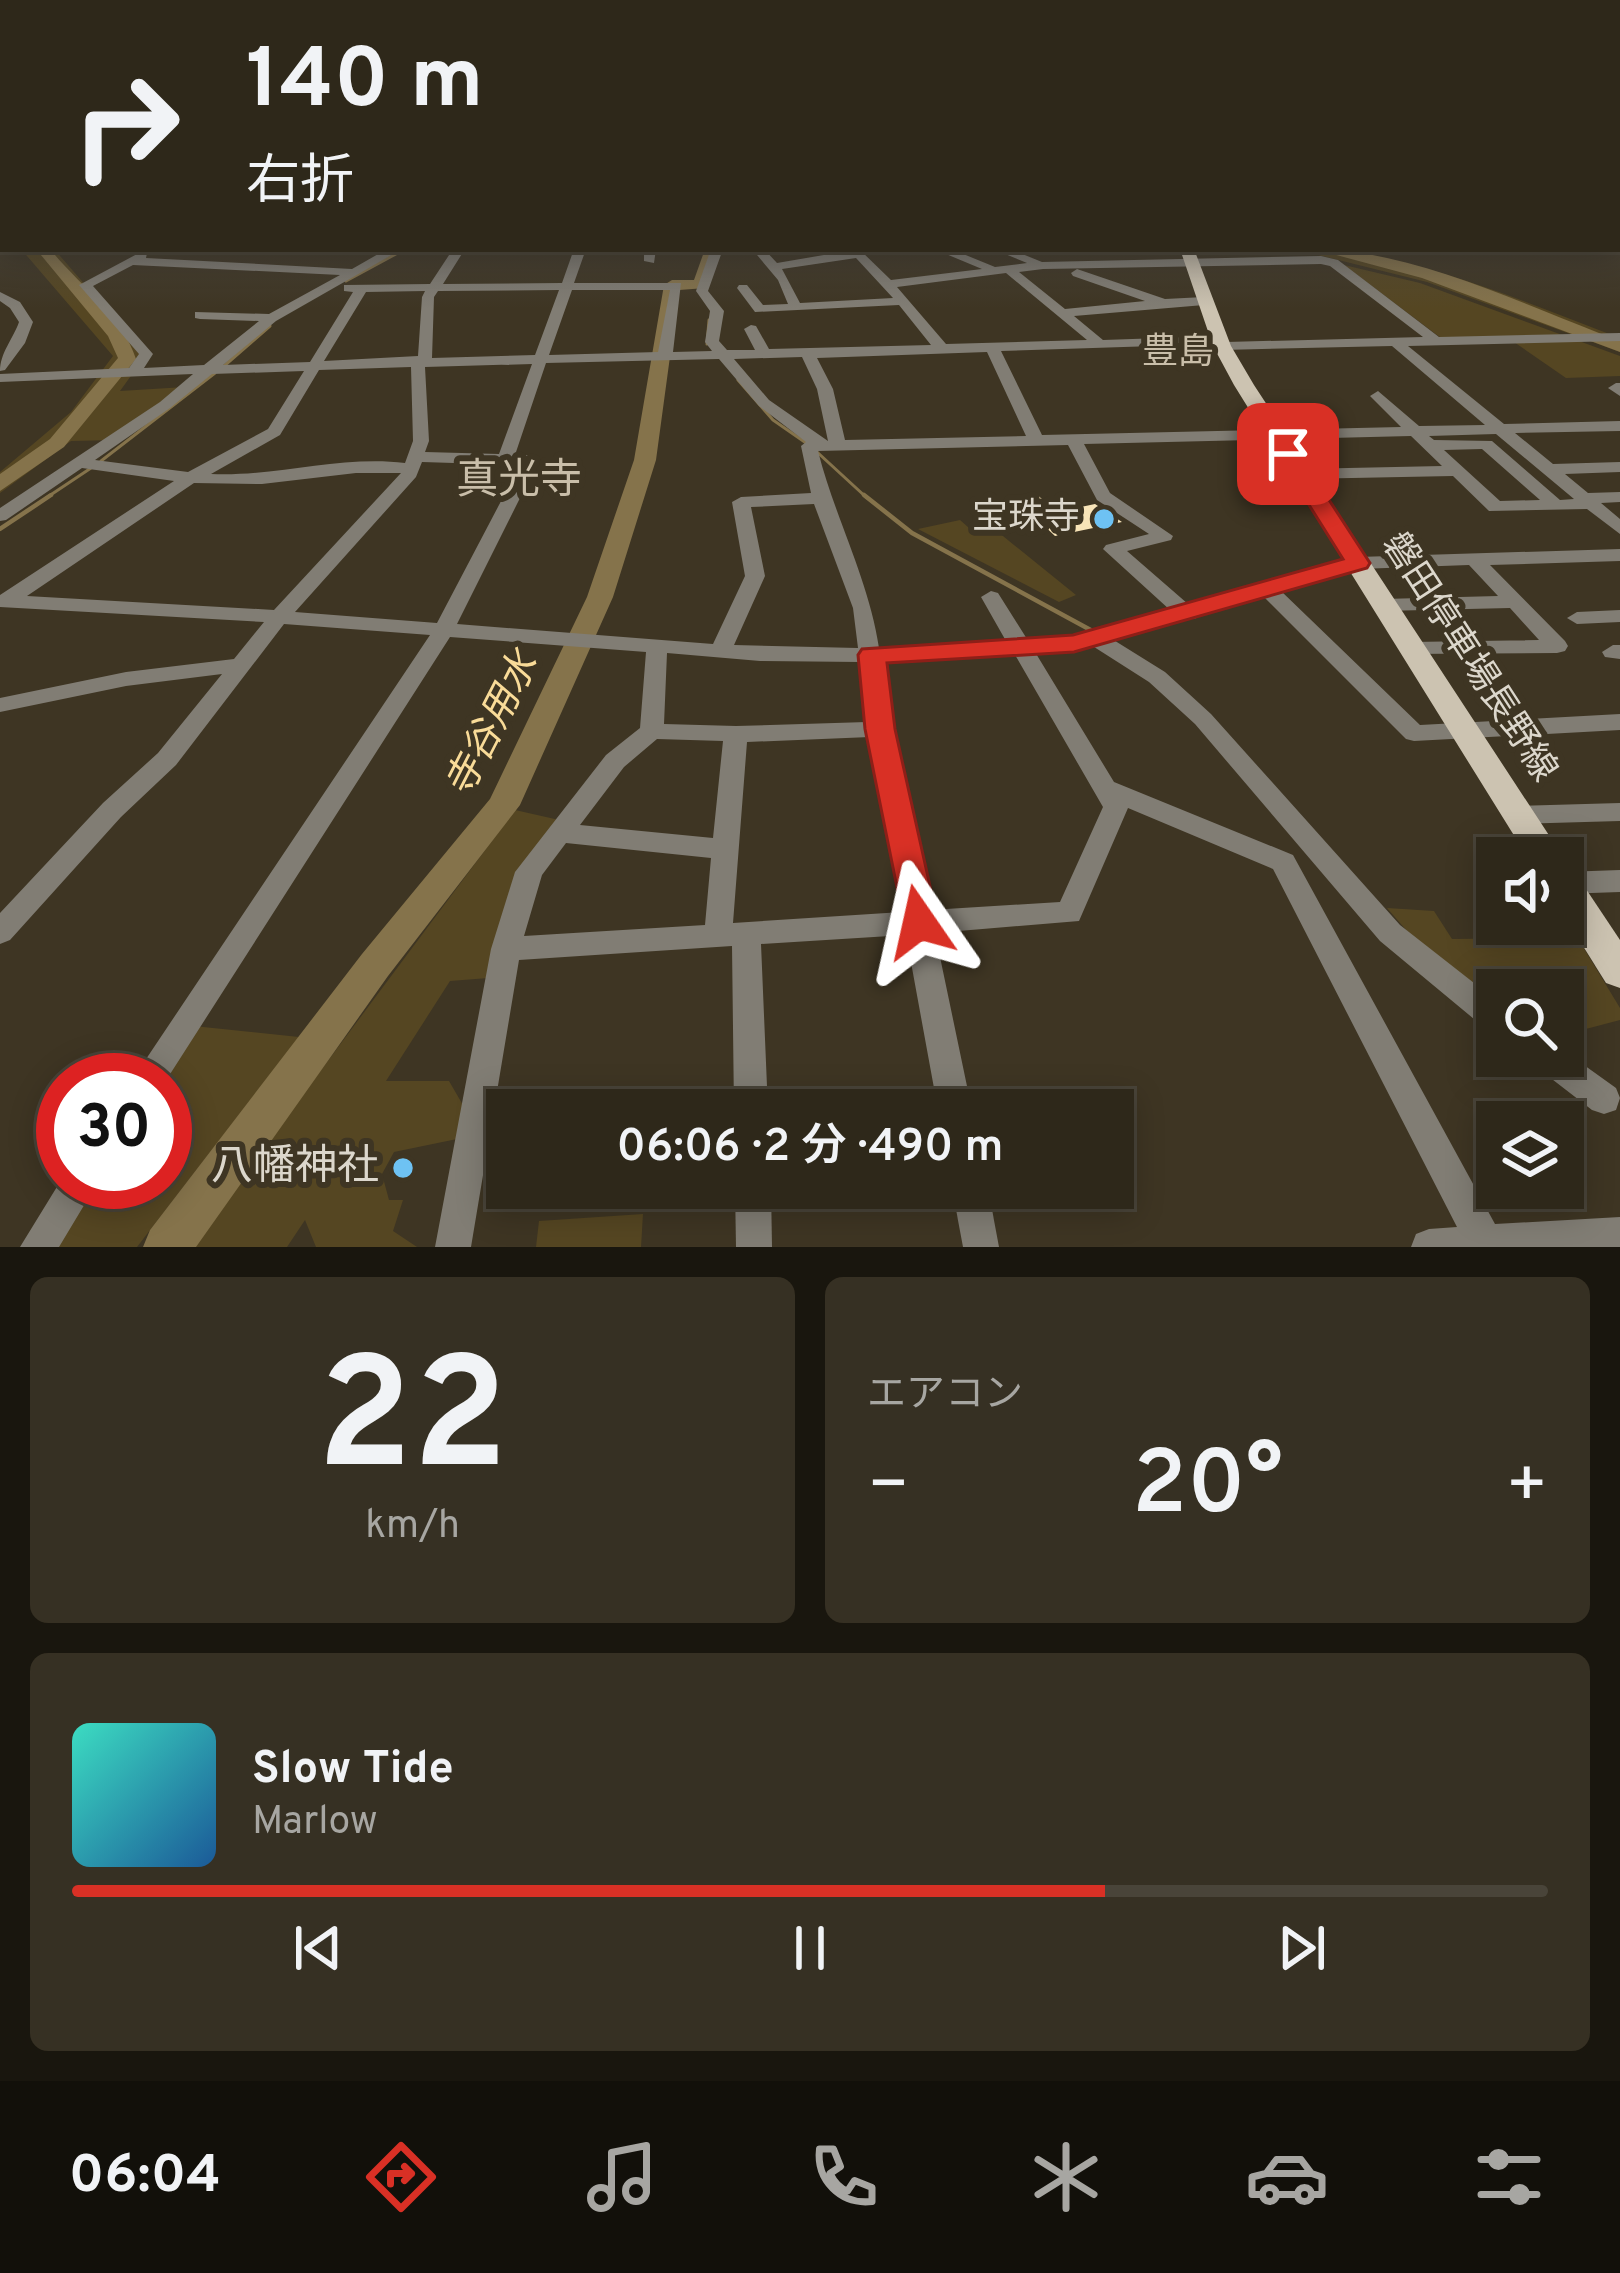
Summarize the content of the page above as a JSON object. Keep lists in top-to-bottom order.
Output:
{
  "streets": {
    "main road": ["磐田停車場長野線"]
  },
  "districts": ["豊島", "真光寺"],
  "water": ["寺谷用水"],
  "places": ["宝珠寺", "八幡神社"],
  "page": {
    "turn": ["140 m", "右折"],
    "limit": "30",
    "trip": "06:06 · 2 分 · 490 m",
    "tile": [
      ["22", "km/h"],
      "エアコン"
    ],
    "heat": ["−", "20°", "+"],
    "song": ["Slow Tide", "Marlow"],
    "tabs": "06:04"
  }
}
